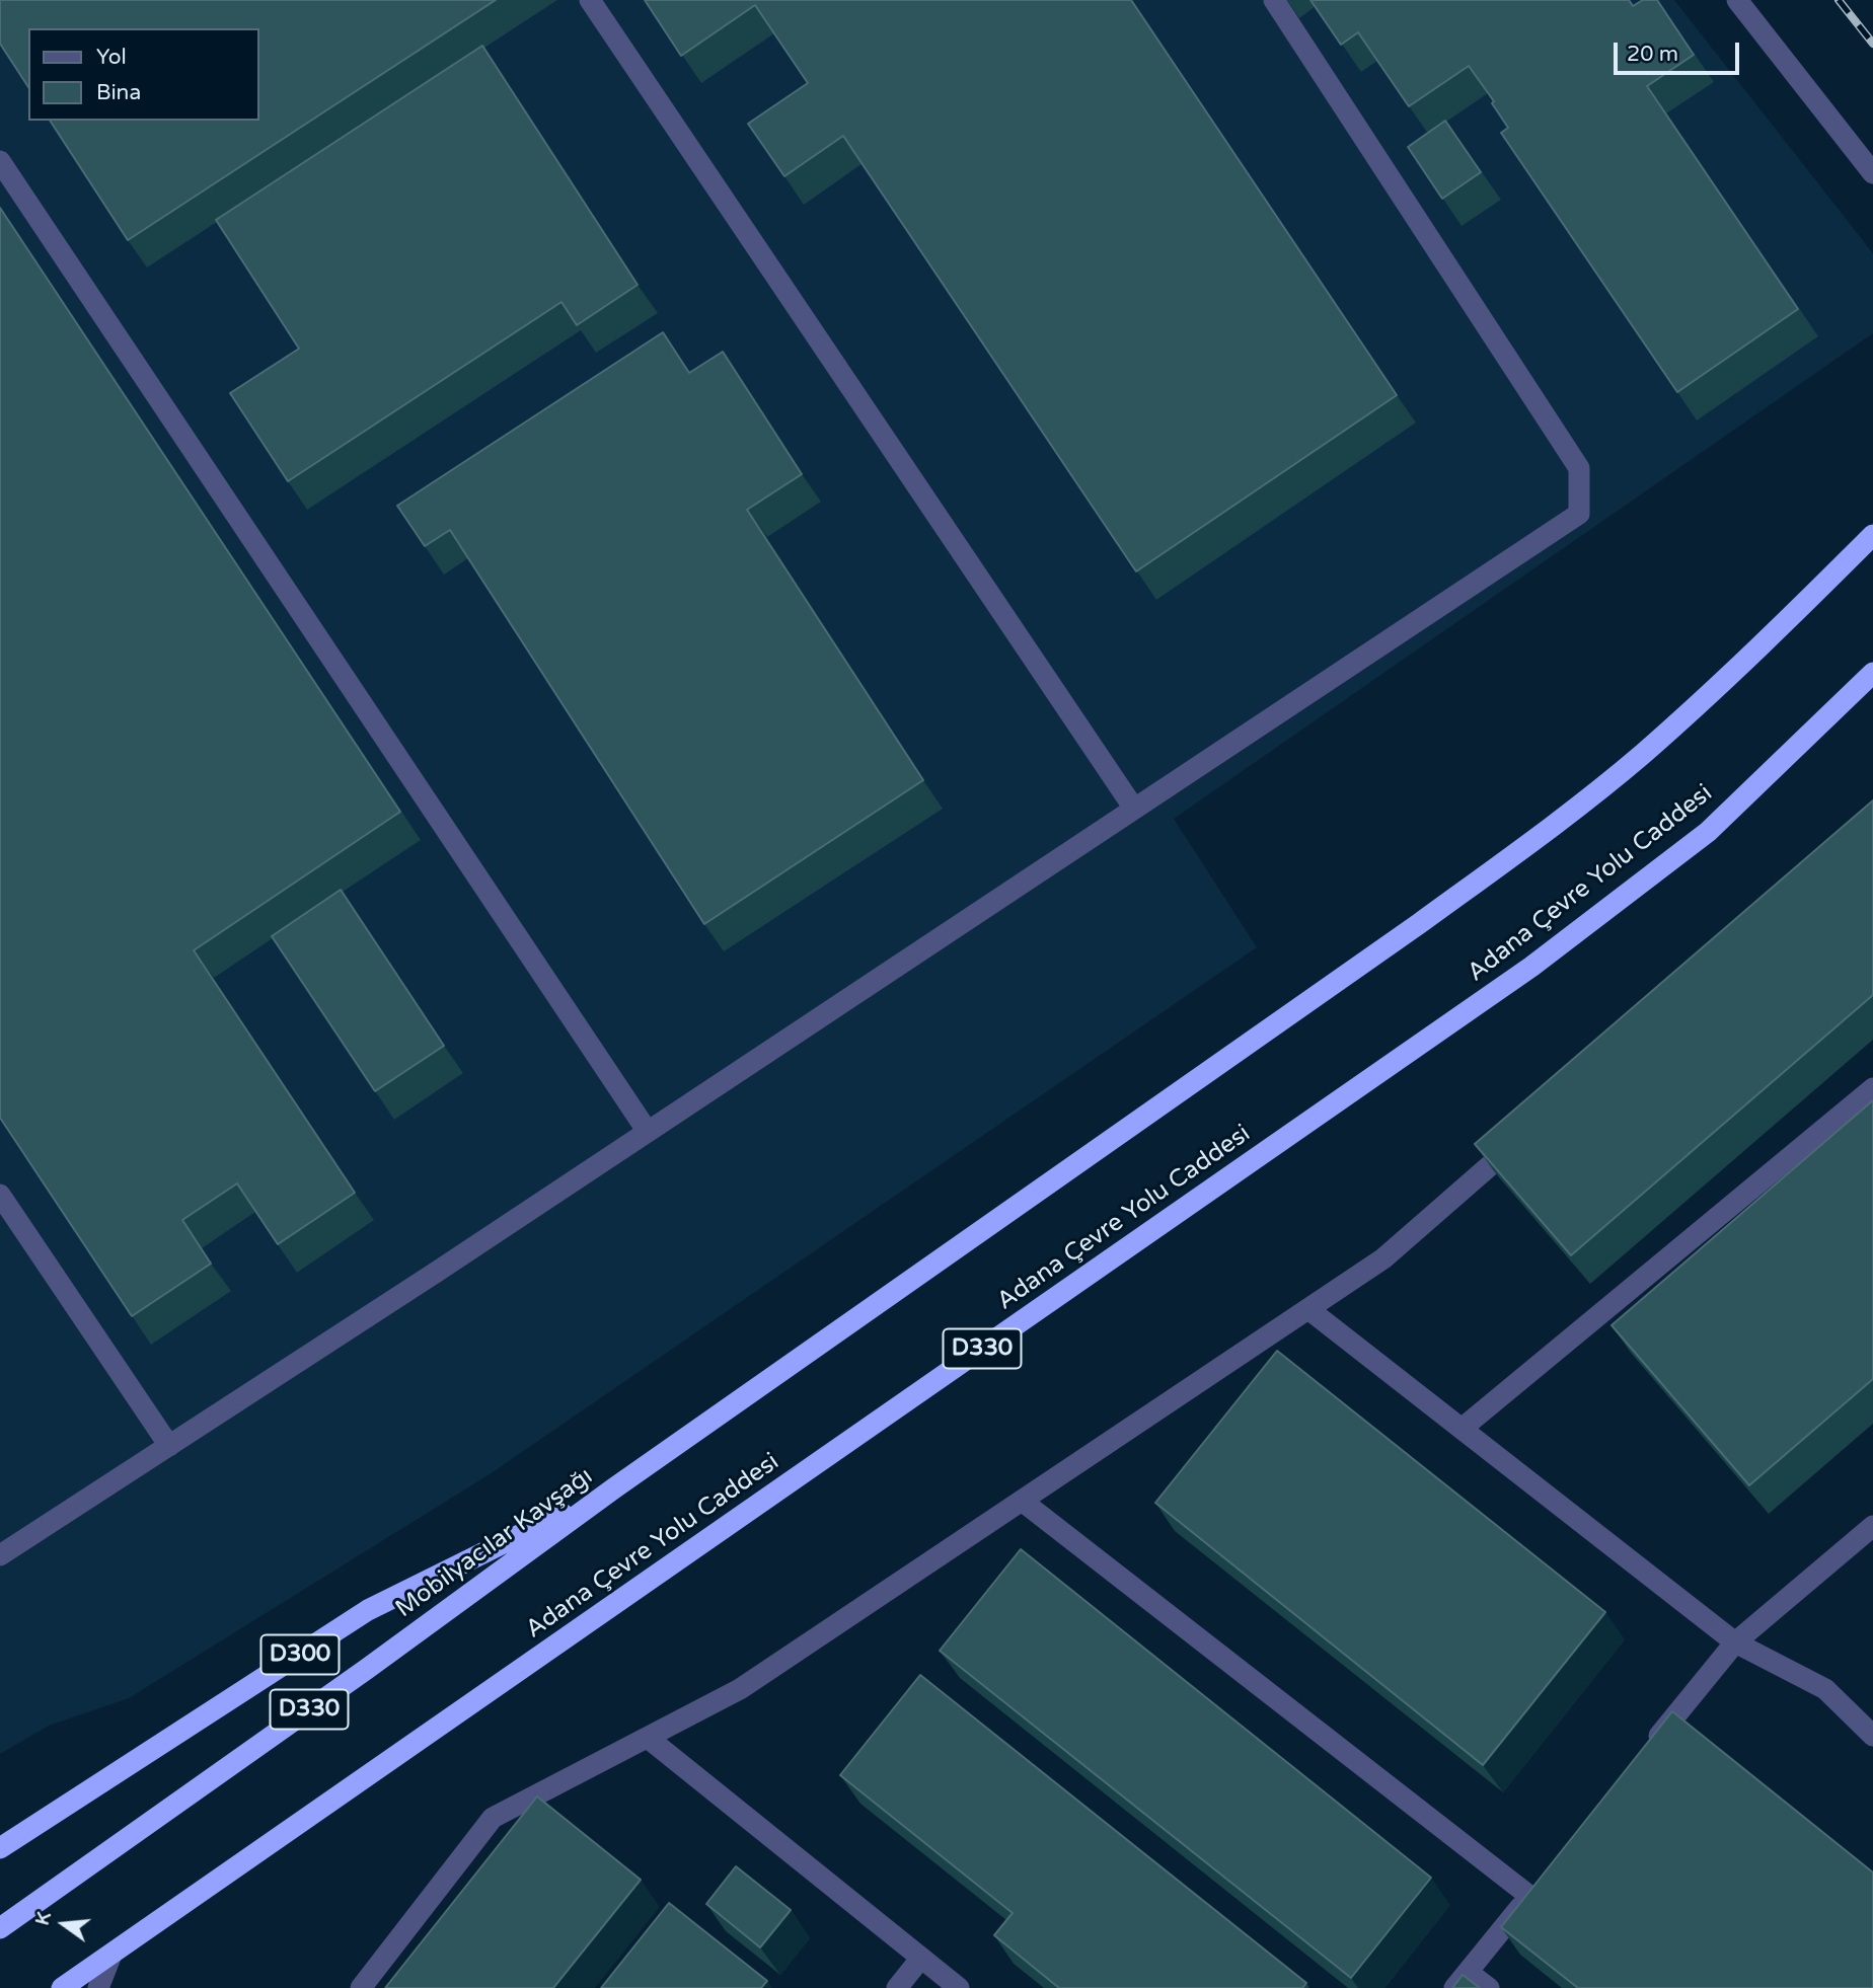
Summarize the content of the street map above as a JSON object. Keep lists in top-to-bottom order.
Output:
{
  "streets": {
    "highway": [
      "Adana Çevre Yolu Caddesi",
      "D330",
      "Mobilyacılar Kavşağı",
      "D300"
    ]
  },
  "crossings": [
    ["D330", "Mobilyacılar Kavşağı"]
  ],
  "legend": ["Yol", "Bina"],
  "scale_bar": "20 m",
  "north": "left"
}
